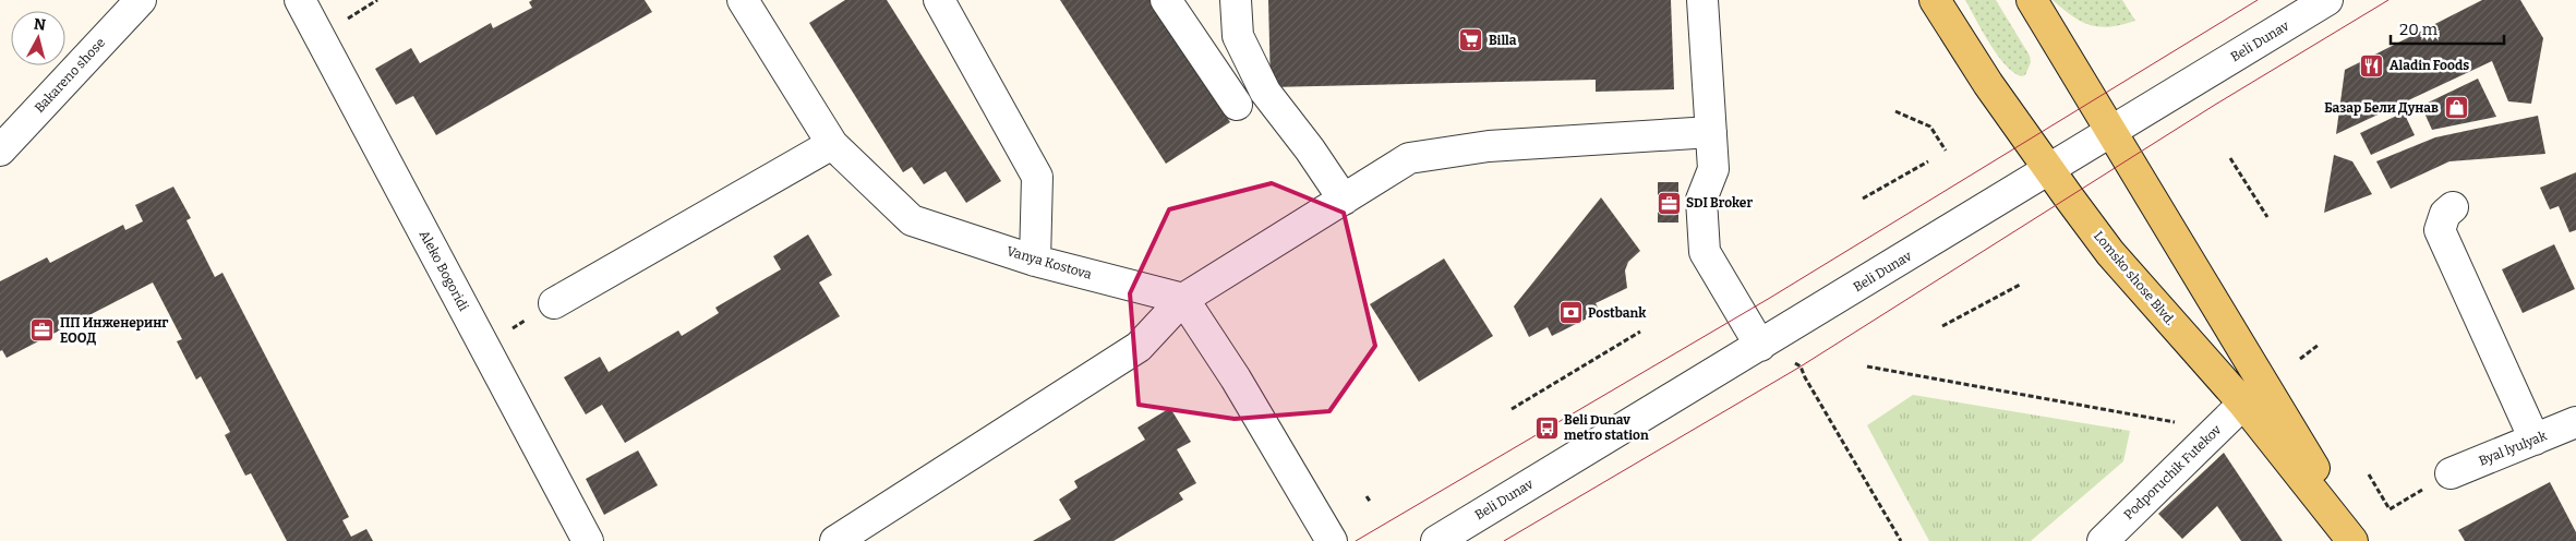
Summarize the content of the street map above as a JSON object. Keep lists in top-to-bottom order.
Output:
{
  "streets": {
    "main road": ["Lomsko shose Blvd."],
    "street": [
      "Beli Dunav",
      "Bakareno shose",
      "Vanya Kostova",
      "Aleko Bogoridi",
      "Byal lyulyak",
      "Podporuchik Futekov"
    ]
  },
  "crossings": [
    ["Beli Dunav", "Lomsko shose Blvd."],
    ["Lomsko shose Blvd.", "Podporuchik Futekov"]
  ],
  "places": {
    "supermarket": ["Billa"],
    "restaurant": ["Aladin Foods"],
    "shop": ["Базар Бели Дунав"],
    "office": ["SDI Broker", "ПП Инженеринг ЕООД"],
    "bank": ["Postbank"],
    "bus stop": ["Beli Dunav metro station"]
  },
  "scale_bar": "20 m",
  "north": "top"
}
